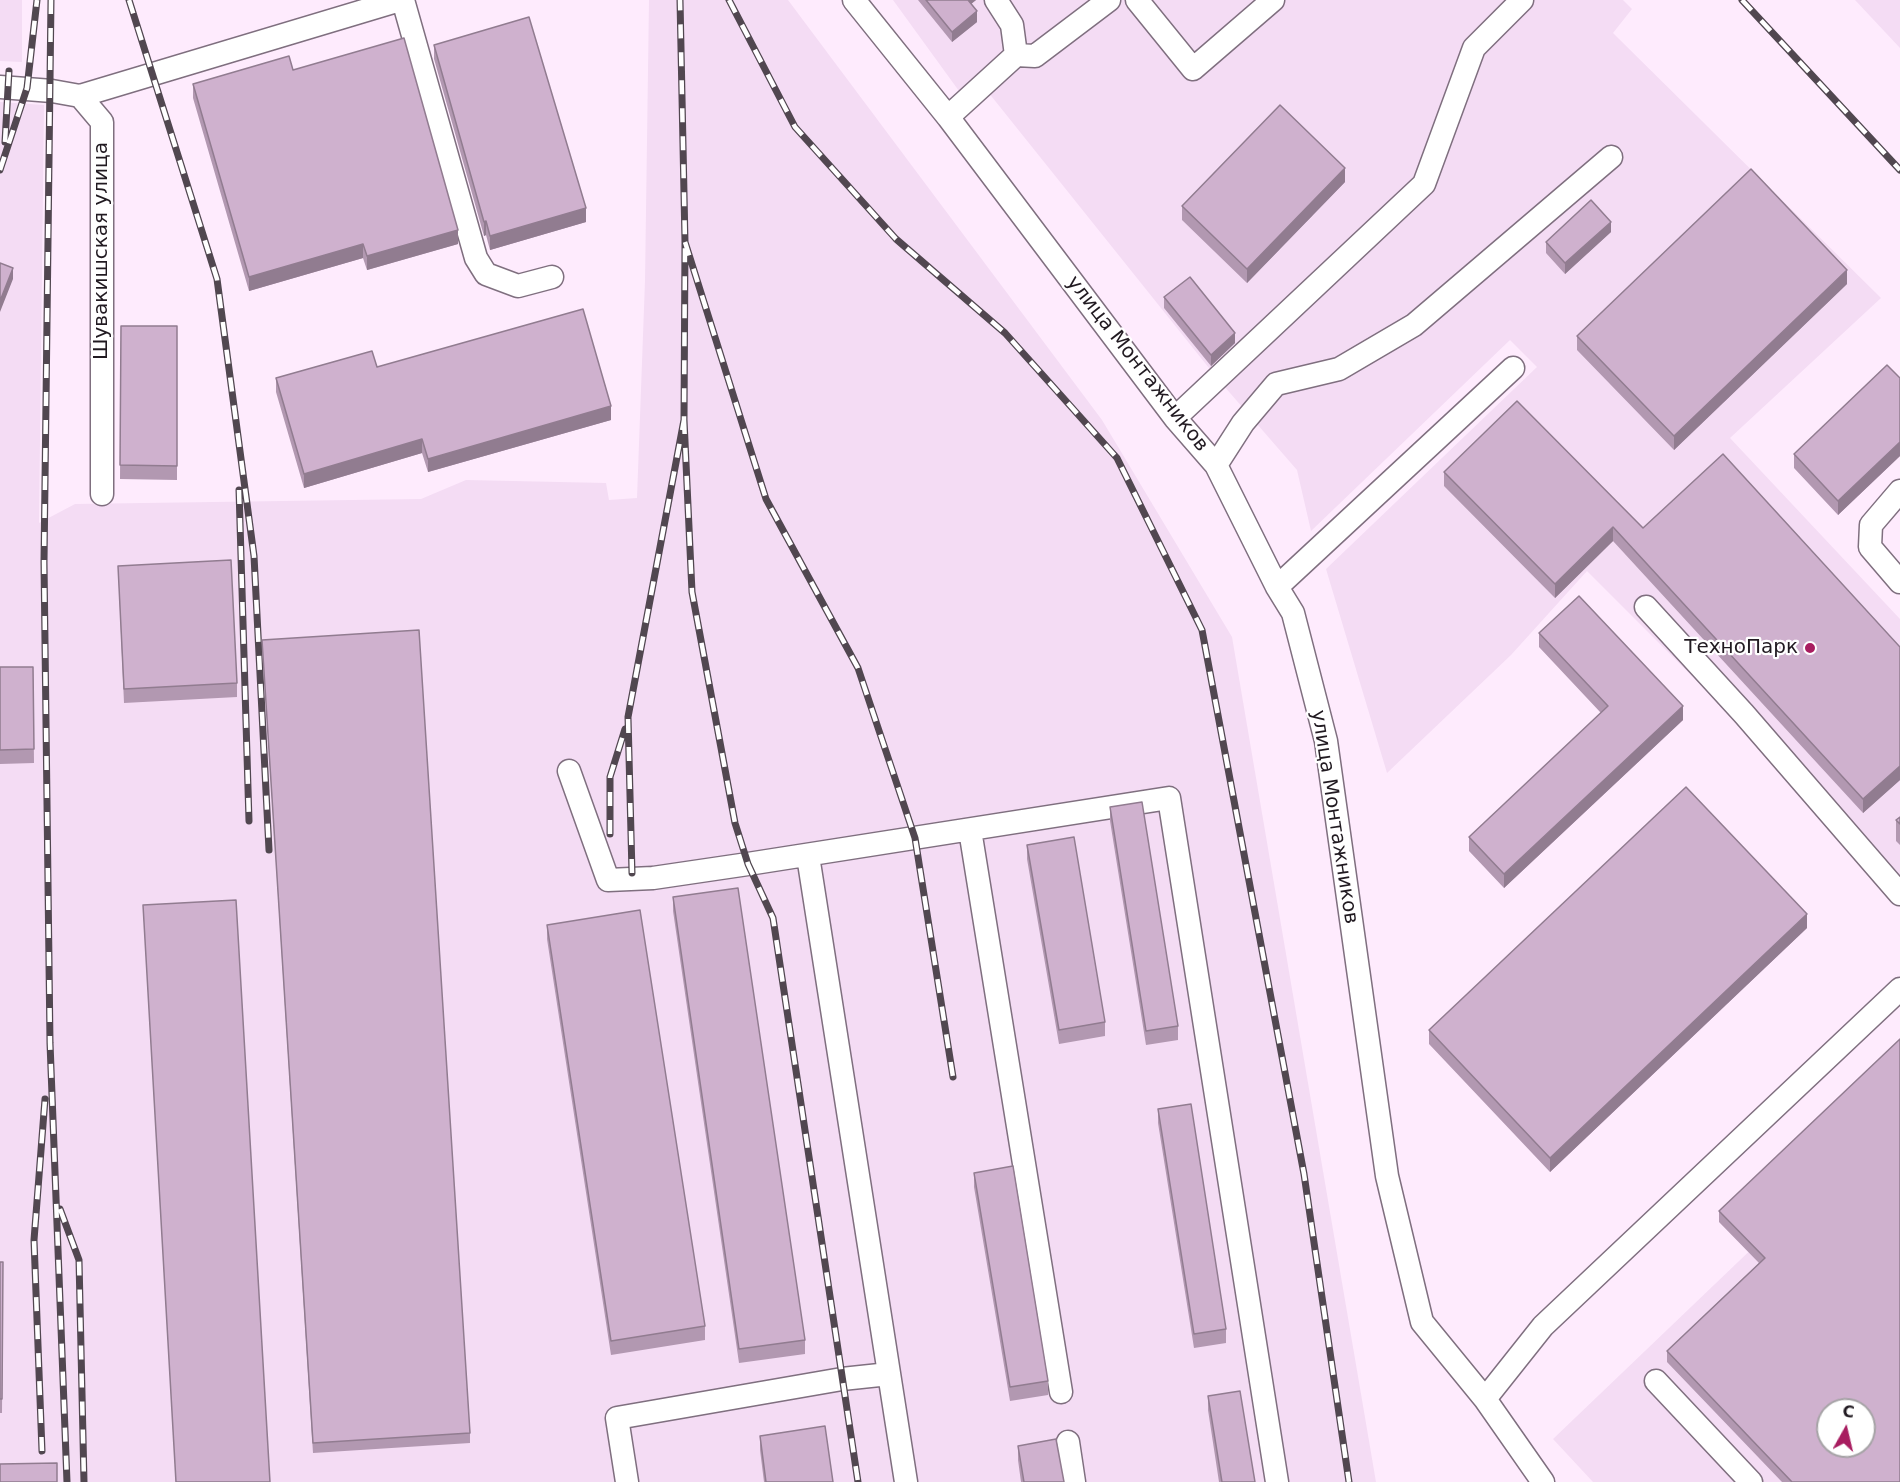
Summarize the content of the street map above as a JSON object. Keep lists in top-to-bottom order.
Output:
{
  "streets": {
    "street": ["Шувакишская улица", "улица Монтажников"]
  },
  "places": ["ТехноПарк"],
  "north": "top"
}
